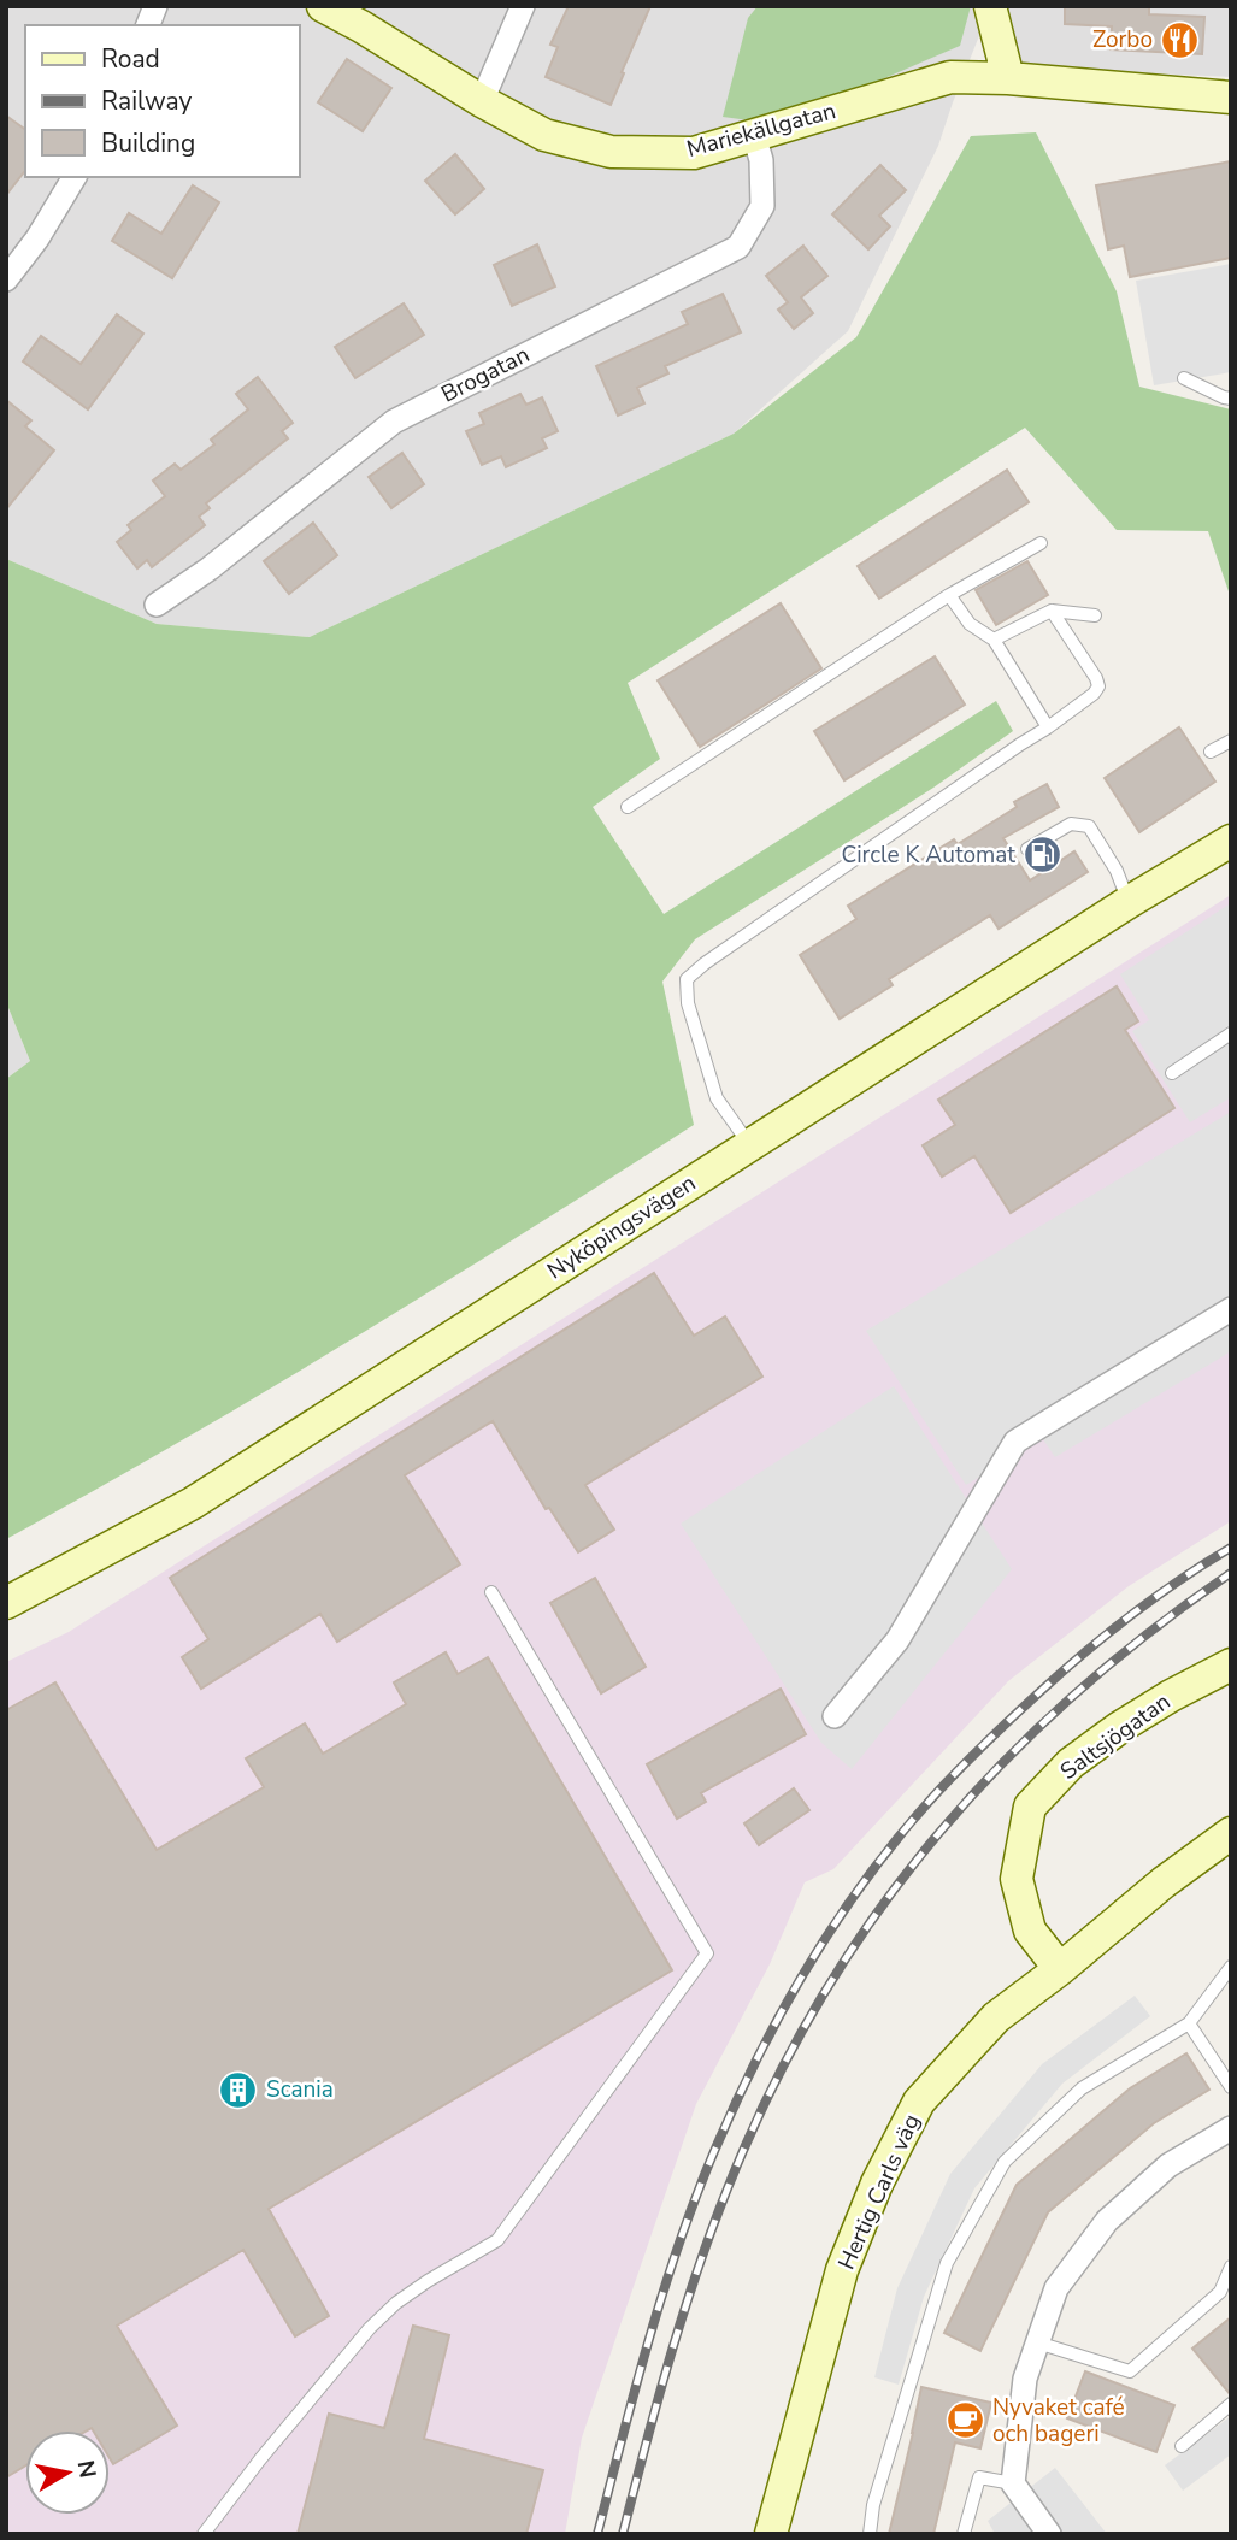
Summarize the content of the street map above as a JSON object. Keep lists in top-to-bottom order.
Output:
{
  "streets": {
    "main road": [
      "Mariekällgatan",
      "Nyköpingsvägen",
      "Saltsjögatan",
      "Hertig Carls väg"
    ],
    "street": ["Brogatan"]
  },
  "crossings": [
    ["Mariekällgatan", "Brogatan"],
    ["Saltsjögatan", "Hertig Carls väg"]
  ],
  "places": {
    "restaurant": ["Zorbo"],
    "fuel station": ["Circle K Automat"],
    "building": ["Scania"],
    "cafe": ["Nyvaket café och bageri"]
  },
  "legend": ["Road", "Railway", "Building"],
  "north": "right"
}
